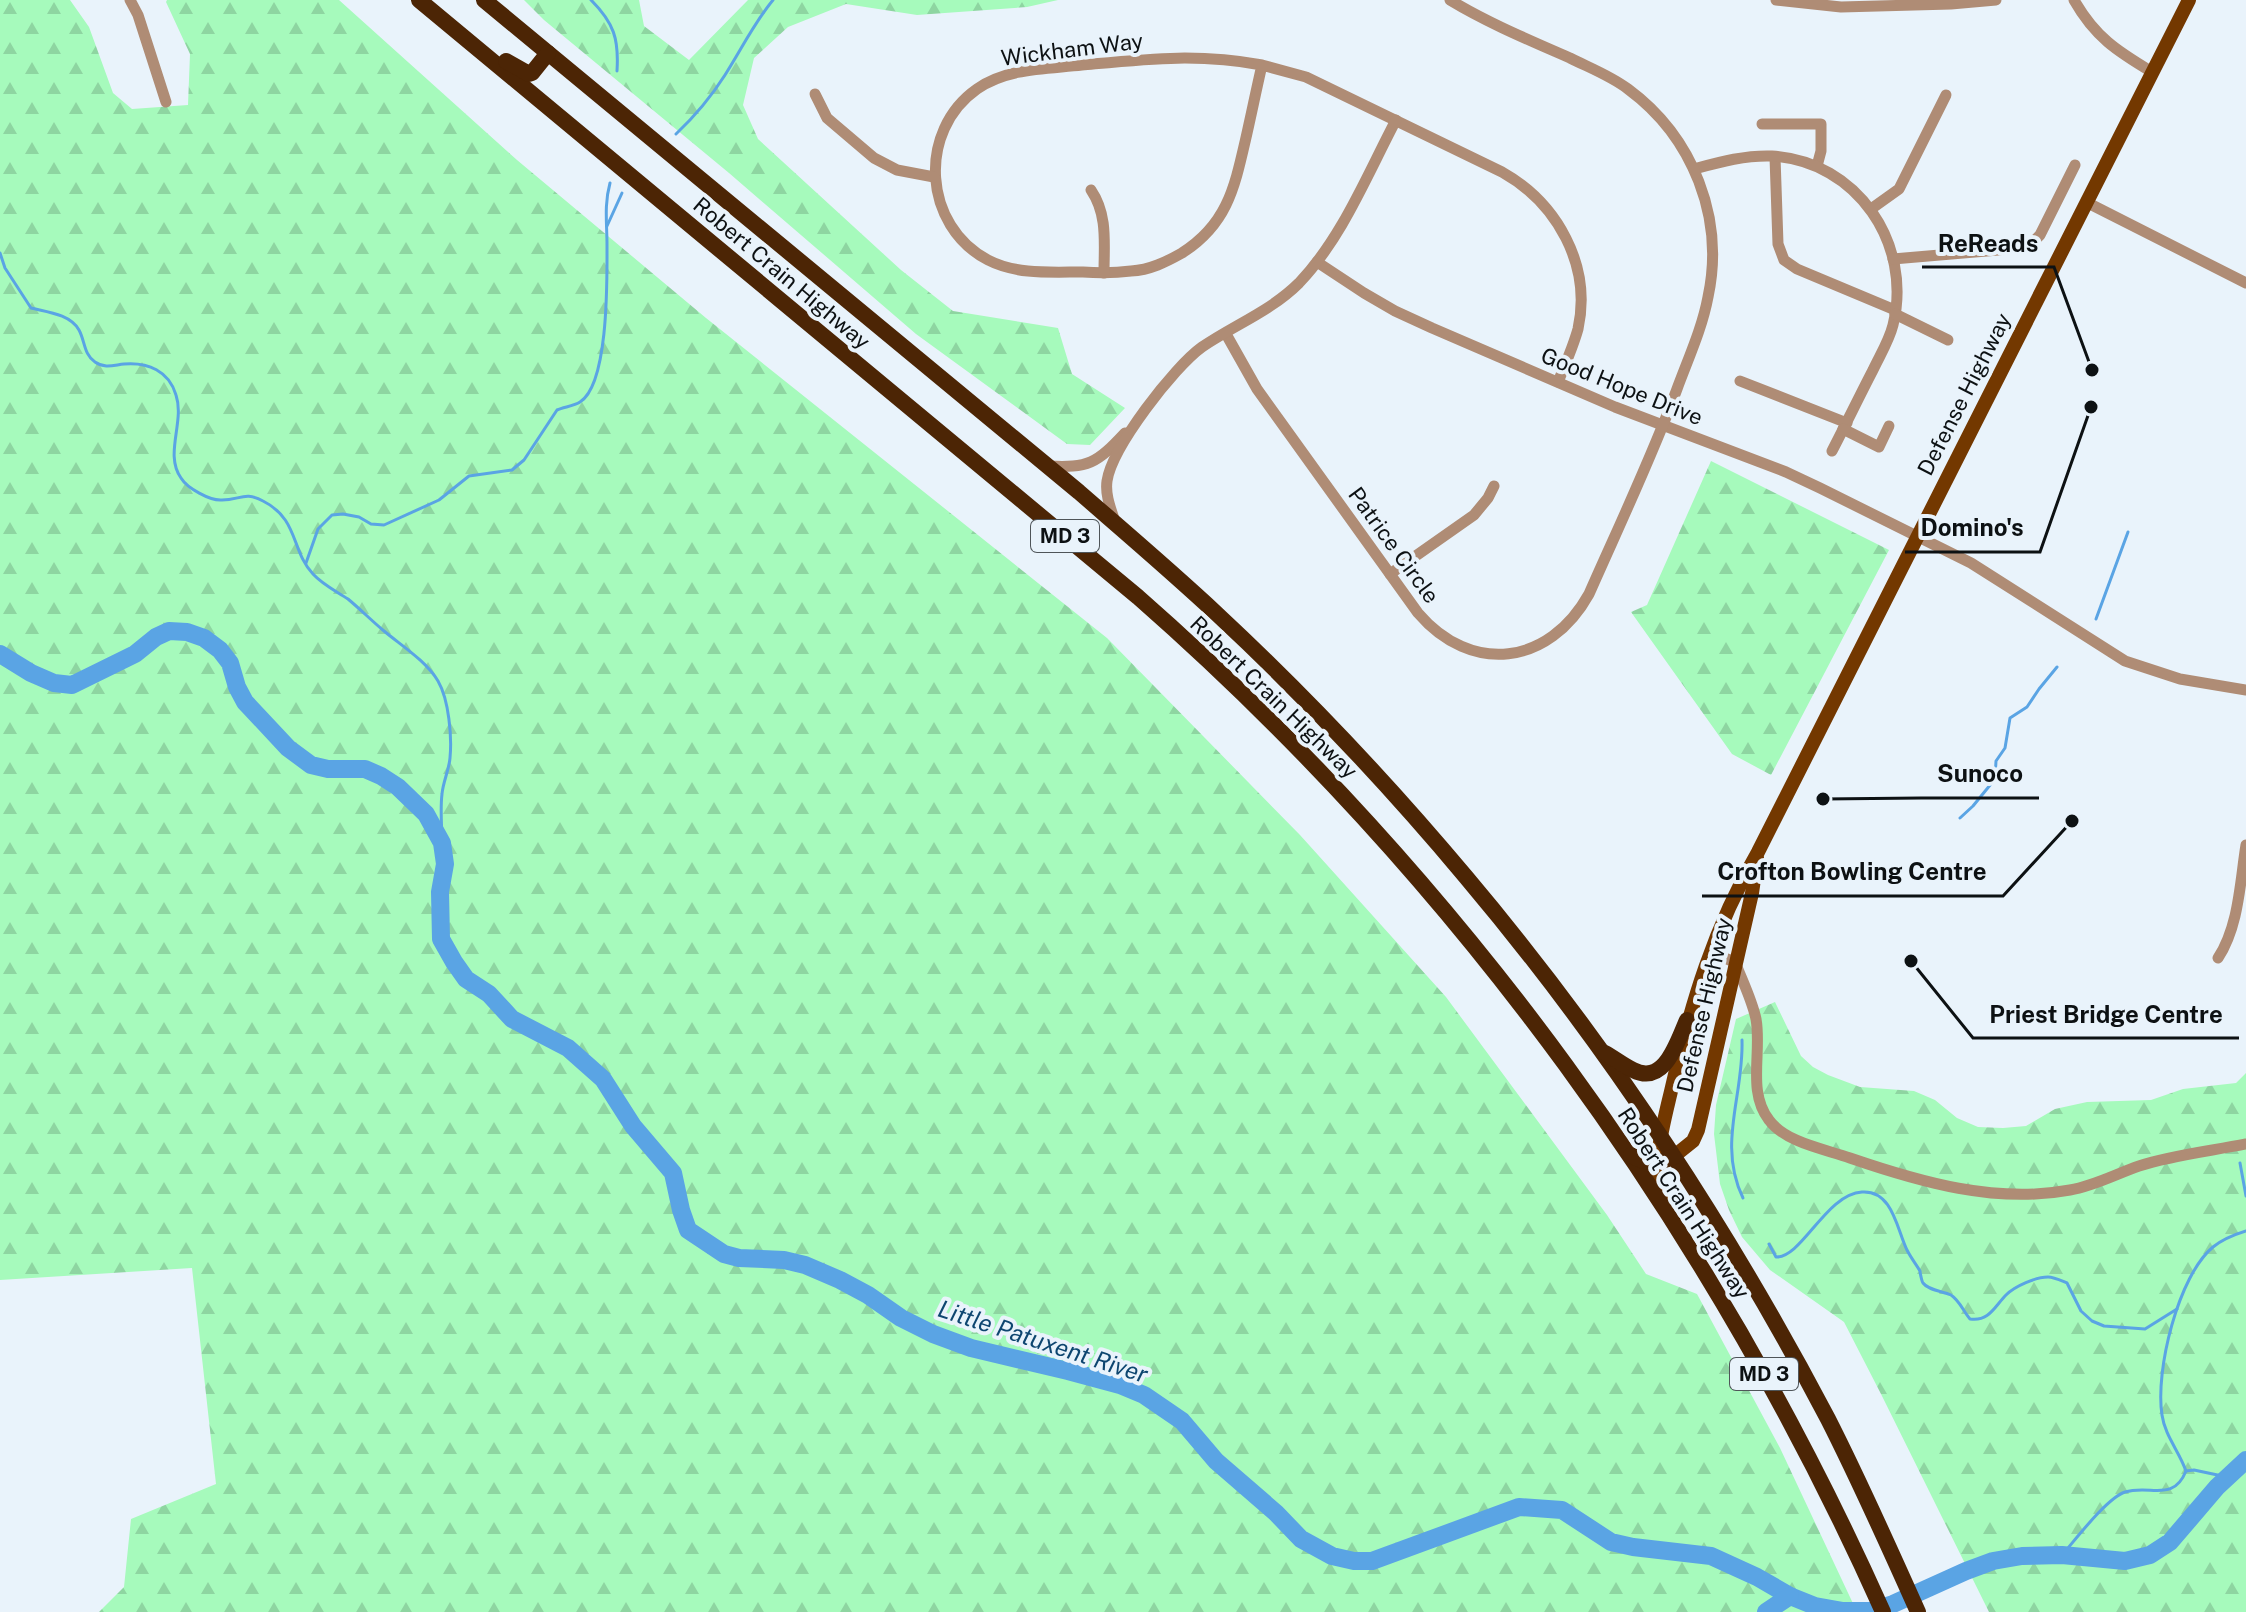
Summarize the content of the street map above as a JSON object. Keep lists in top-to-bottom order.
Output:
{
  "streets": {
    "highway": ["Robert Crain Highway", "MD 3"],
    "main road": ["Defense Highway"],
    "street": ["Wickham Way", "Good Hope Drive", "Patrice Circle"]
  },
  "crossings": [
    ["Wickham Way", "Good Hope Drive"],
    ["Robert Crain Highway", "Defense Highway"],
    ["Good Hope Drive", "Defense Highway"],
    ["Good Hope Drive", "Patrice Circle"]
  ],
  "water": ["Little Patuxent River"],
  "places": [
    "ReReads",
    "Domino's",
    "Sunoco",
    "Crofton Bowling Centre",
    "Priest Bridge Centre"
  ]
}
